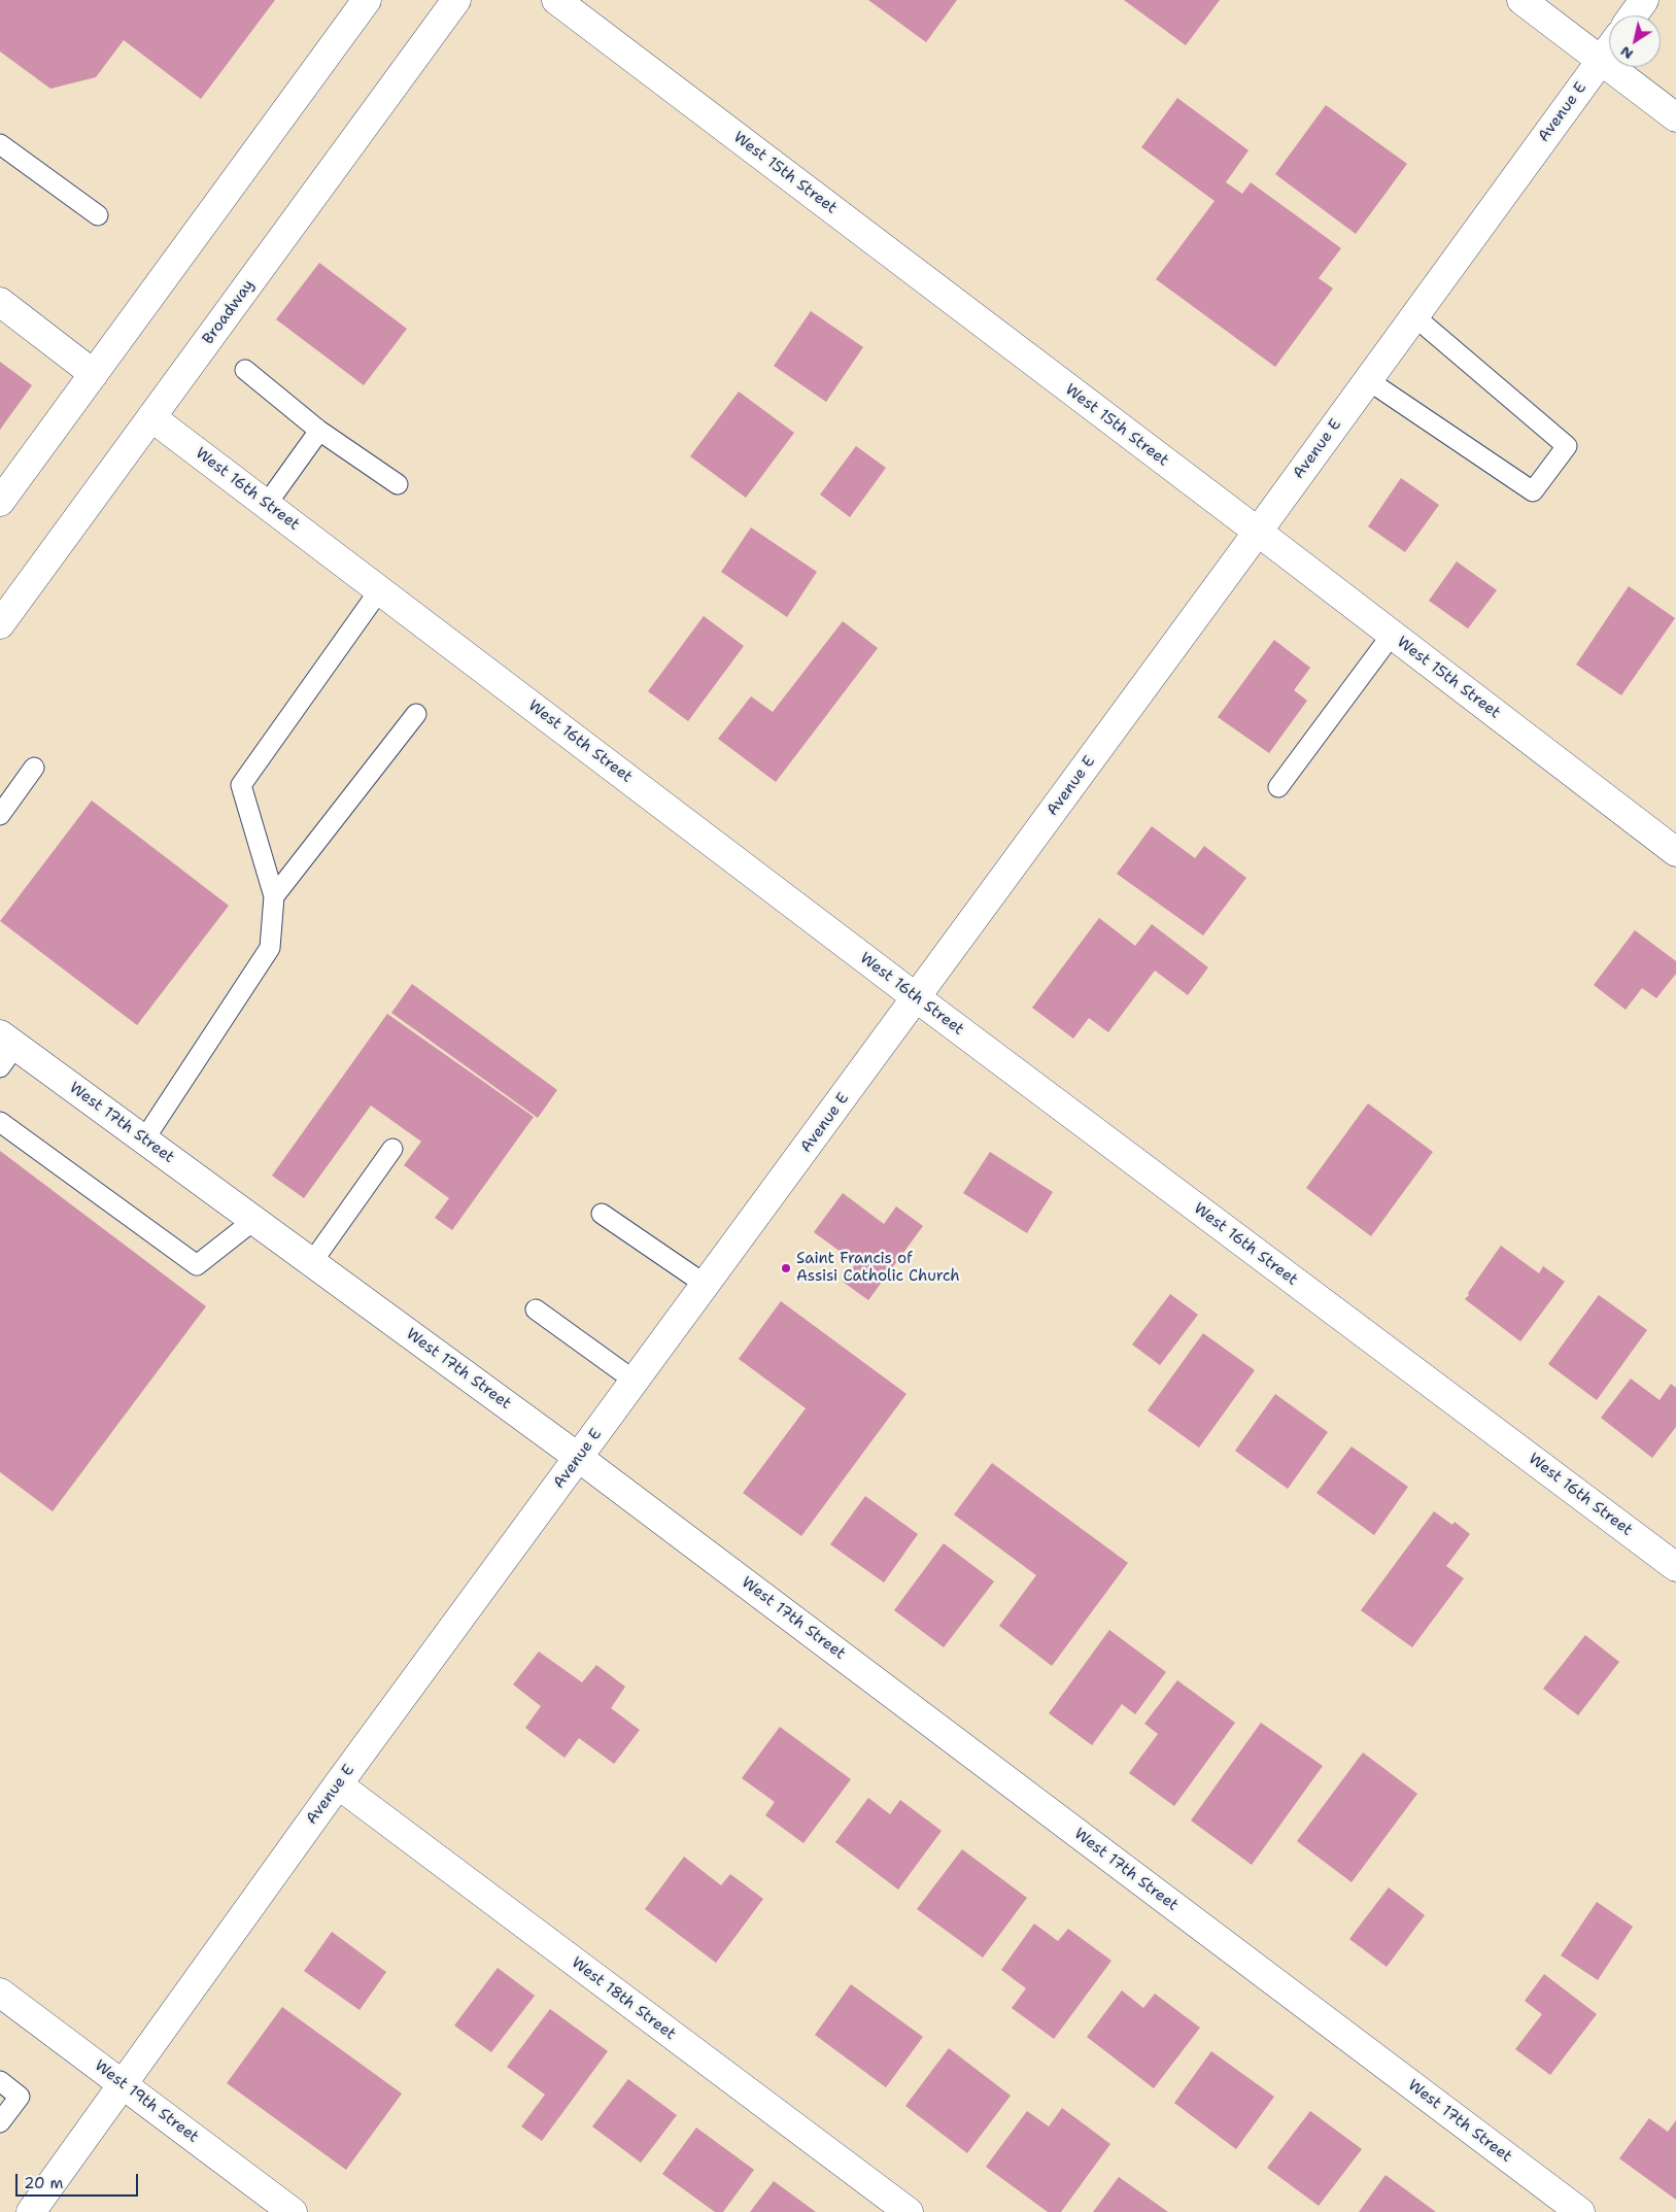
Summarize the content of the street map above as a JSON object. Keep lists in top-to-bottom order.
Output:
{
  "streets": {
    "street": [
      "Avenue E",
      "West 15th Street",
      "Broadway",
      "West 16th Street",
      "West 17th Street",
      "West 18th Street",
      "West 19th Street"
    ]
  },
  "crossings": [
    ["Avenue E", "West 15th Street"],
    ["Avenue E", "West 16th Street"],
    ["Avenue E", "West 17th Street"],
    ["Avenue E", "West 18th Street"],
    ["Avenue E", "West 19th Street"],
    ["Broadway", "West 16th Street"]
  ],
  "places": ["Saint Francis of Assisi Catholic Church"],
  "scale_bar": "20 m",
  "north": "bottom left"
}
